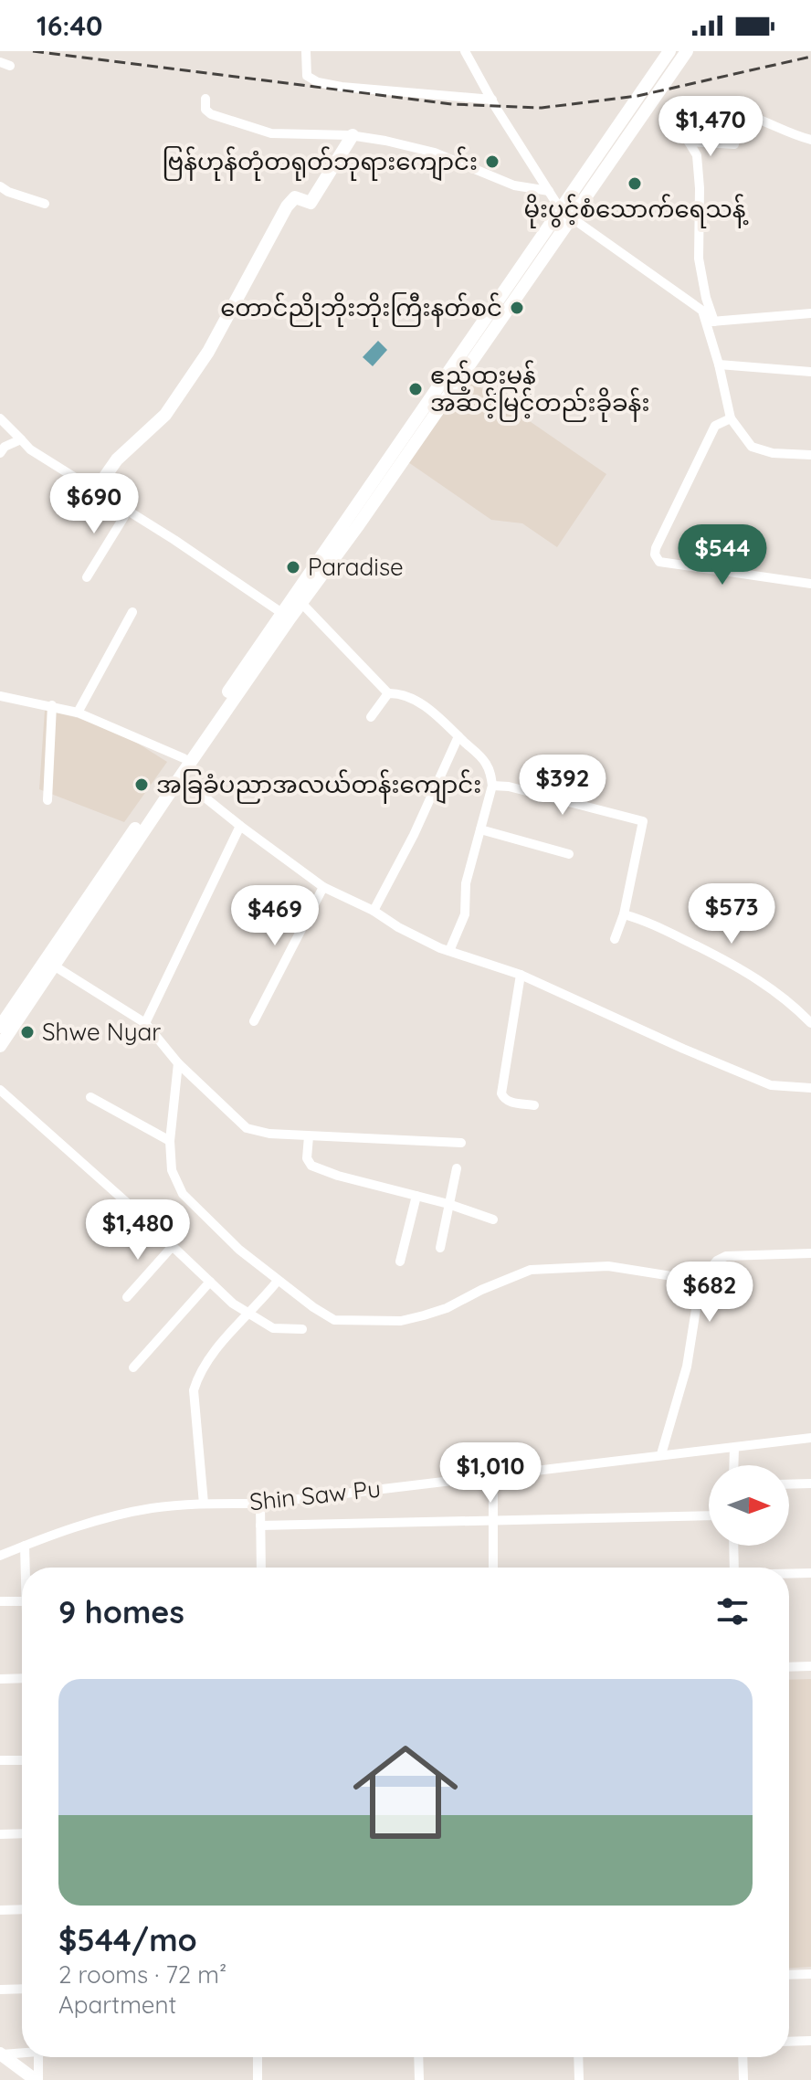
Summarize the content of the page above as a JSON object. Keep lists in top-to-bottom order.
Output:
{
  "streets": {
    "street": ["Shin Saw Pu"]
  },
  "places": [
    "ဗြန်ဟုန်တုံတရုတ်ဘုရားကျောင်း",
    "မိုးပွင့်စံသောက်ရေသန့်",
    "တောင်ညိုဘိုးဘိုးကြီးနတ်စင်",
    "ဧည့်ထူးမွန် အဆင့်မြင့်တည်းခိုခန်း",
    "Paradise",
    "အခြခံပညာအလယ်တန်းကျောင်း",
    "Shwe Nyar"
  ],
  "north": "right",
  "page": {
    "status": "16:40",
    "price": [
      "$1,470",
      "$690",
      "$544",
      "$392",
      "$573",
      "$469",
      "$1,480",
      "$682",
      "$1,010"
    ],
    "heading": "9 homes",
    "list": [
      {
        "name": "$544/mo",
        "note": "2 rooms · 72 m² · Apartment"
      }
    ]
  }
}
